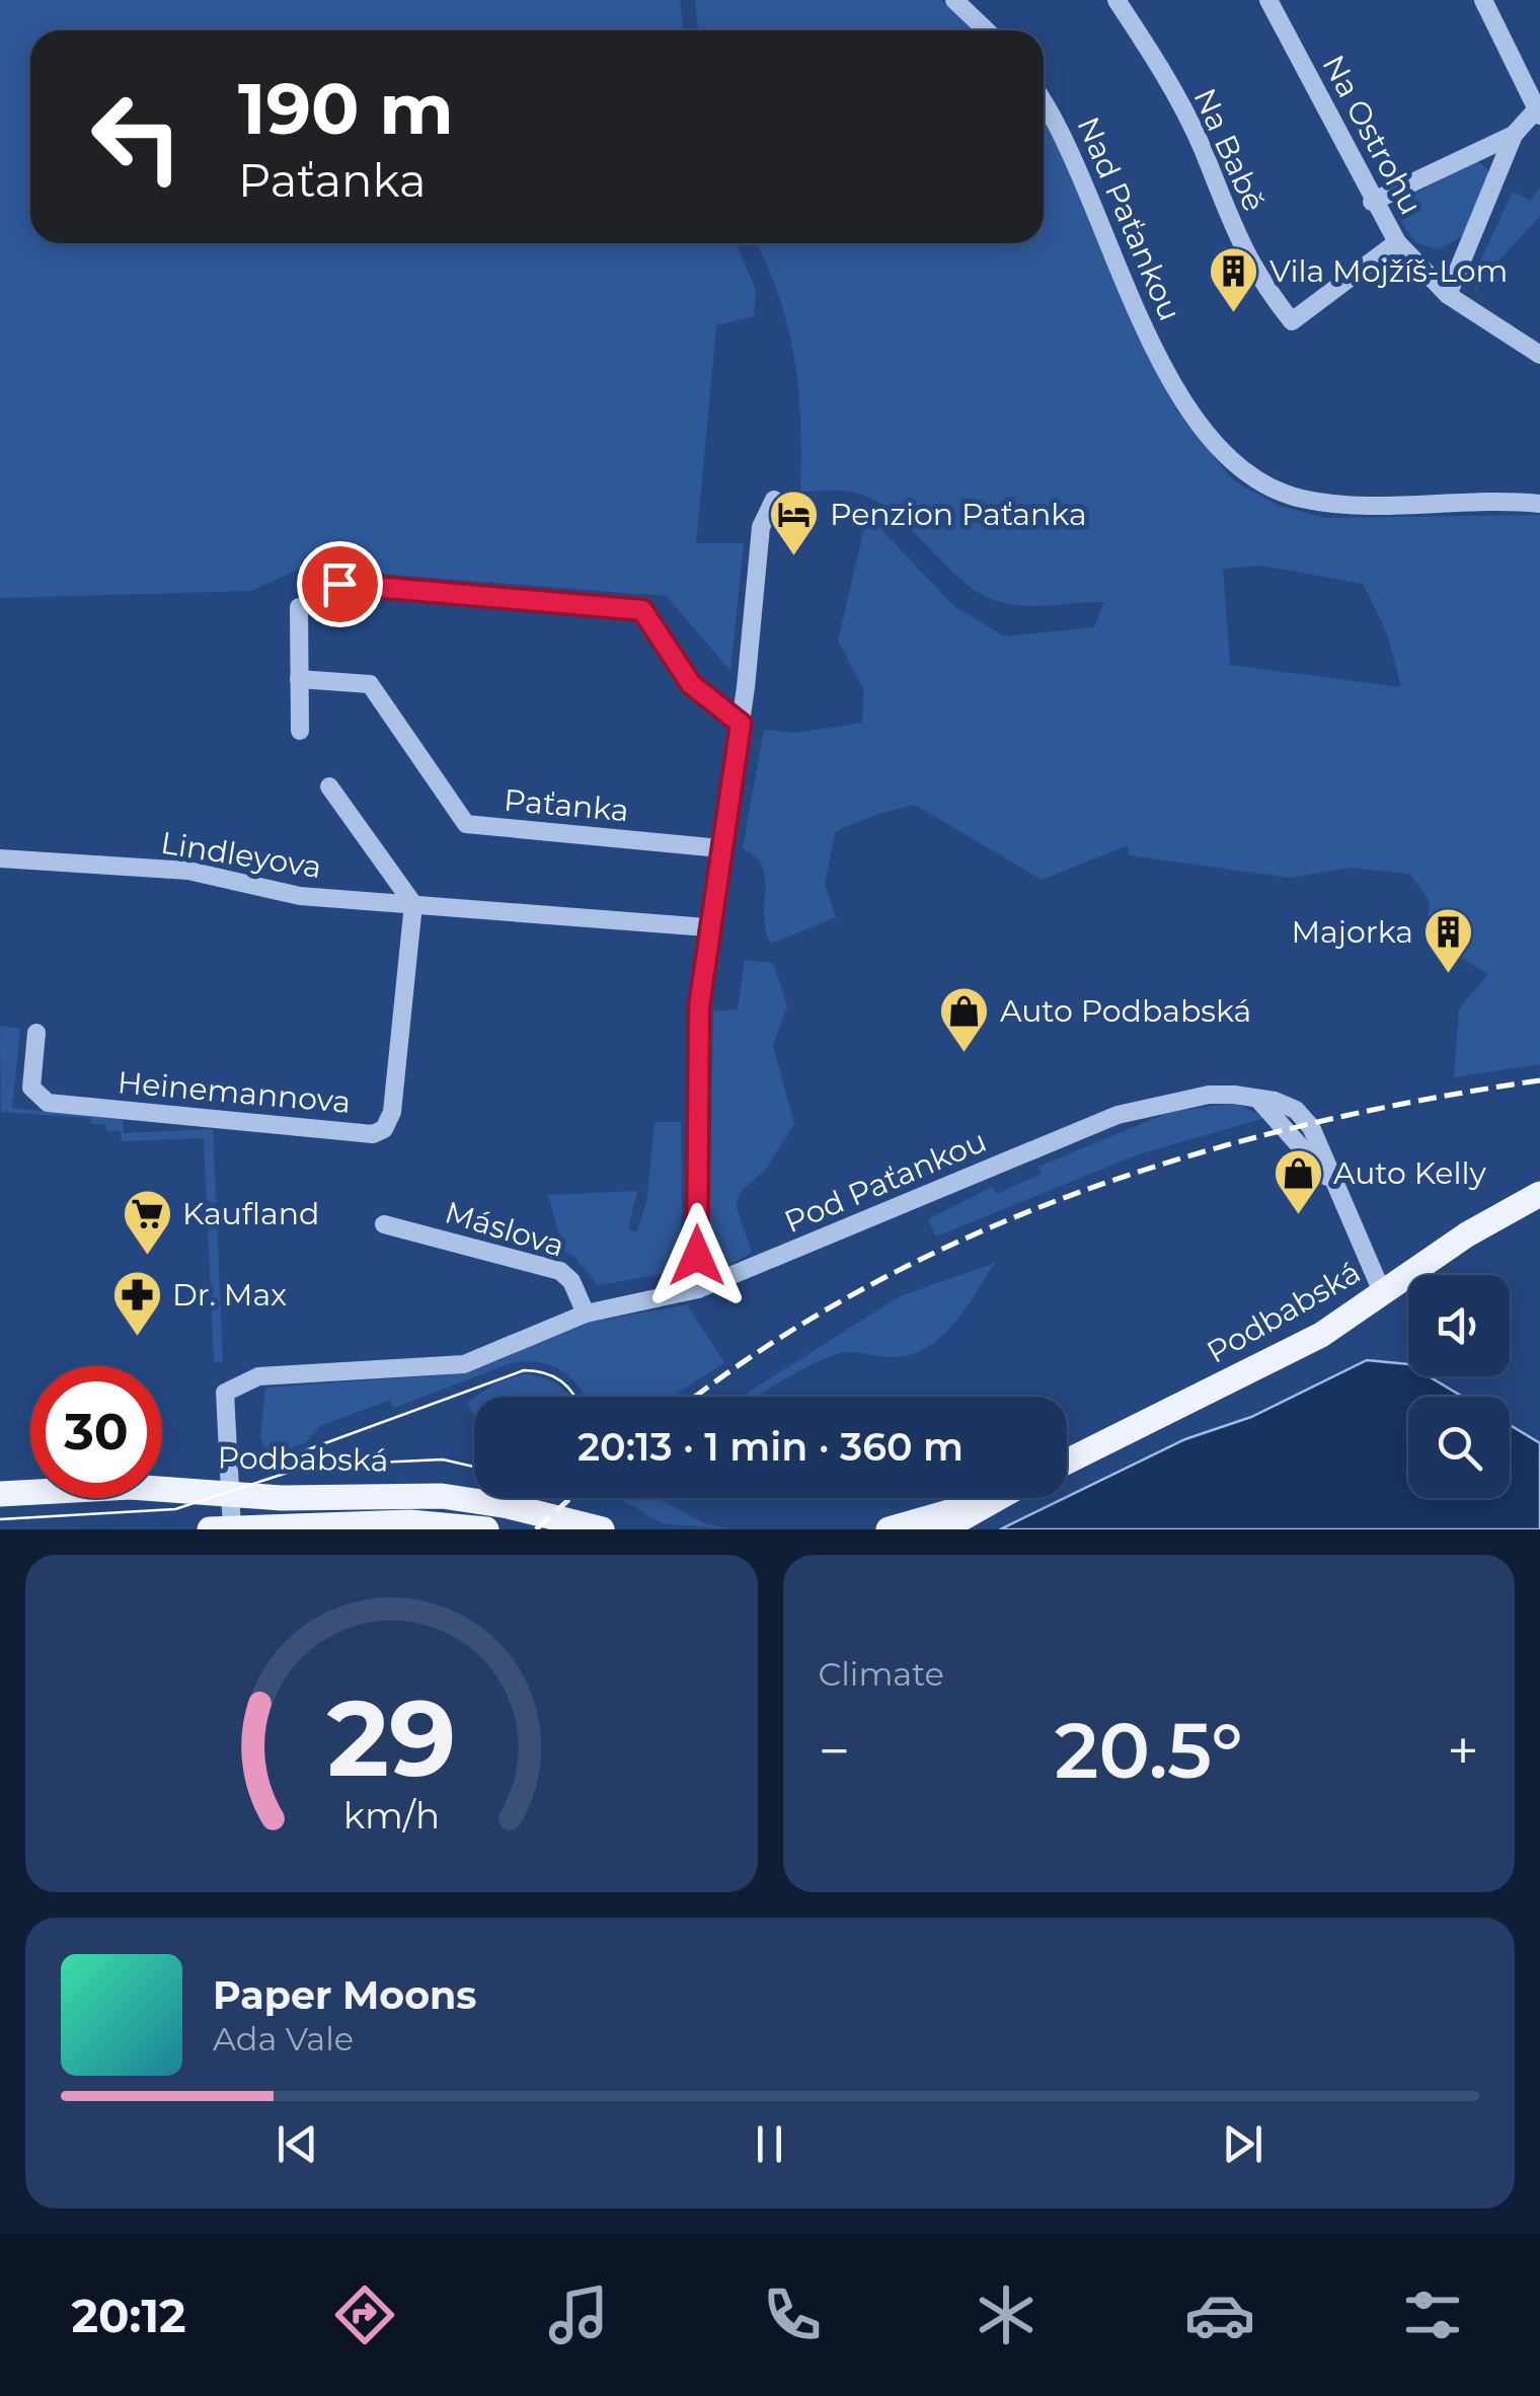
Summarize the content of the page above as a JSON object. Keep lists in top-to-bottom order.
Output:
{
  "streets": {
    "main road": ["Podbabská"],
    "street": [
      "Na Ostrohu",
      "Na Babě",
      "Nad Paťankou",
      "Paťanka",
      "Lindleyova",
      "Heinemannova",
      "Pod Paťankou",
      "Máslova"
    ]
  },
  "crossings": [
    ["Na Ostrohu", "Na Babě"],
    ["Lindleyova", "Heinemannova"],
    ["Pod Paťankou", "Máslova"],
    ["Pod Paťankou", "Podbabská"]
  ],
  "places": {
    "building": ["Vila Mojžíš-Lom", "Majorka"],
    "hotel": ["Penzion Paťanka"],
    "shop": ["Auto Podbabská", "Auto Kelly"],
    "supermarket": ["Kaufland"],
    "pharmacy": ["Dr. Max"]
  },
  "page": {
    "turn": ["190 m", "Paťanka"],
    "limit": "30",
    "trip": "20:13 · 1 min · 360 m",
    "tile": "Climate",
    "heat": ["−", "20.5°", "+"],
    "song": ["Paper Moons", "Ada Vale"],
    "tabs": "20:12",
    "gauge": ["29", "km/h"]
  }
}
